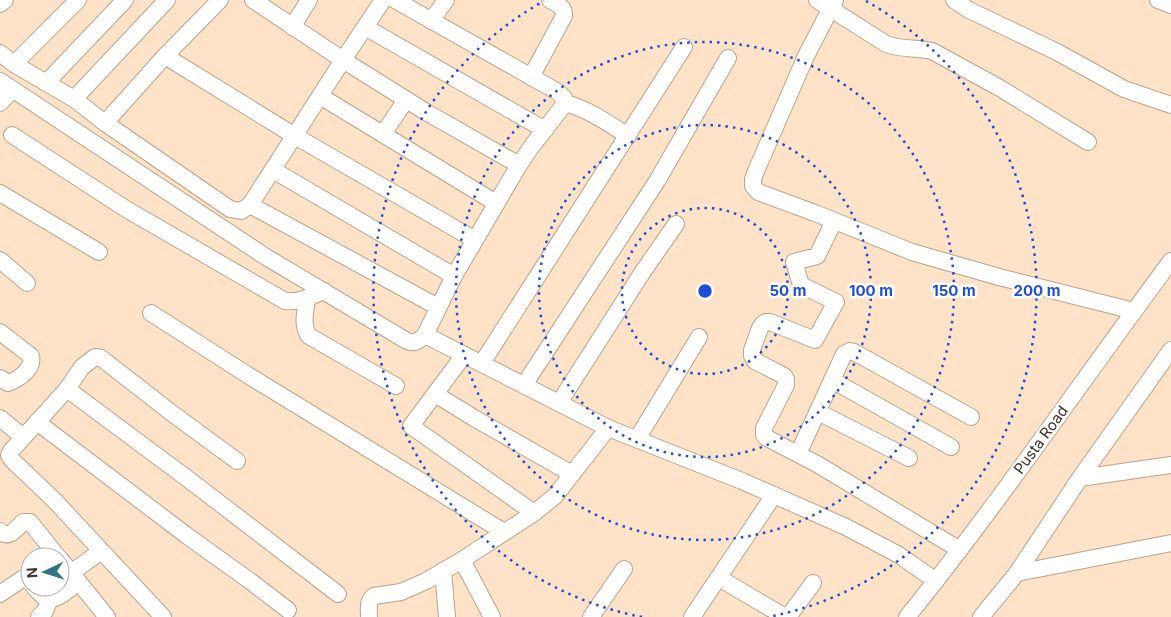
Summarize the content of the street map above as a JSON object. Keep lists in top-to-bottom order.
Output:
{
  "streets": {
    "street": ["Pusta Road"]
  },
  "north": "left",
  "rings": [
    "50 m",
    "100 m",
    "150 m",
    "200 m"
  ]
}
